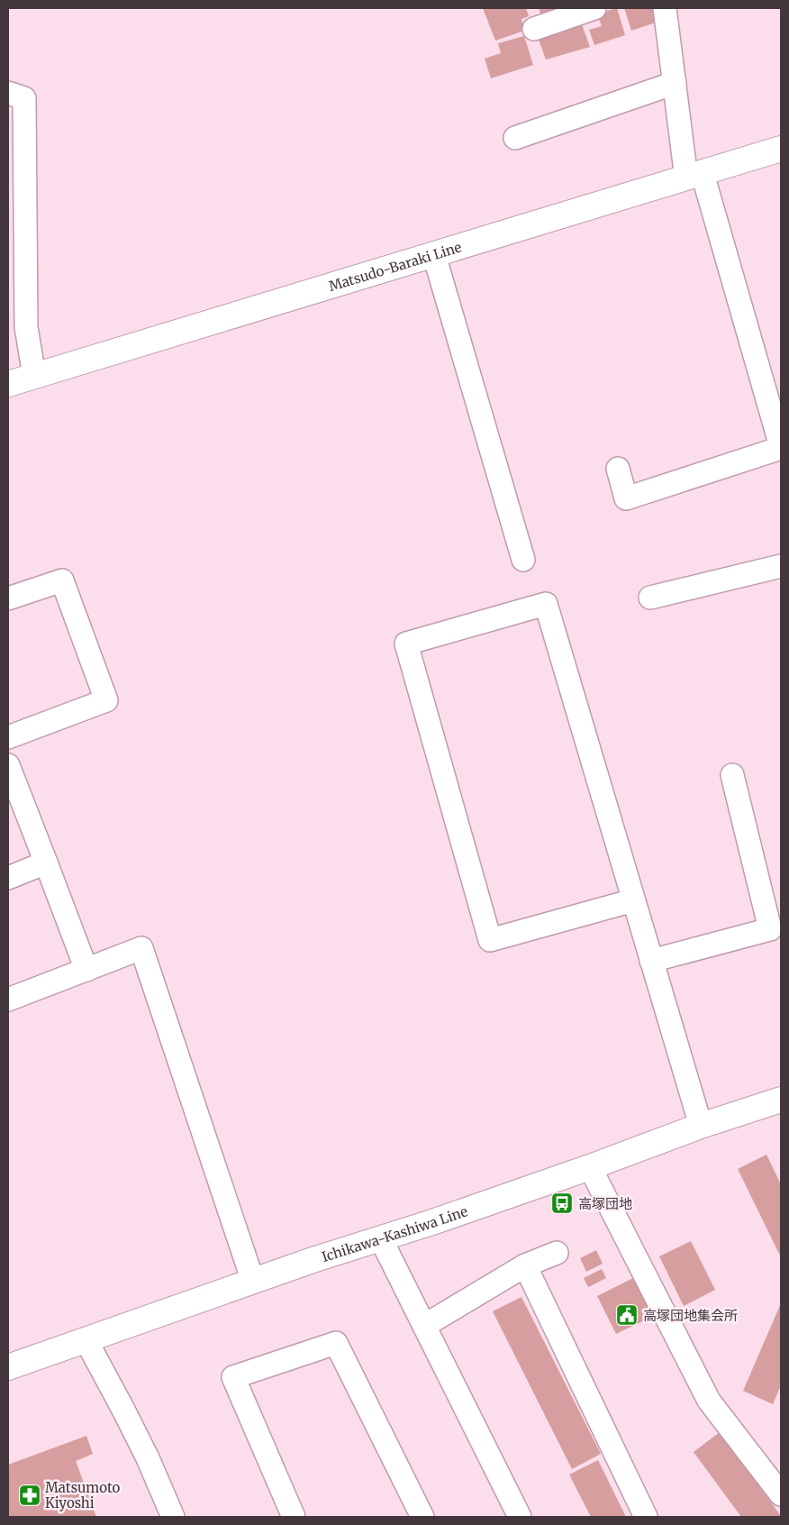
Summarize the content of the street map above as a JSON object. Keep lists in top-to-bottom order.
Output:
{
  "streets": {
    "main road": ["Matsudo-Baraki Line", "Ichikawa-Kashiwa Line"]
  },
  "places": {
    "bus stop": ["高塚団地"],
    "public building": ["高塚団地集会所"],
    "pharmacy": ["Matsumoto Kiyoshi"]
  }
}
